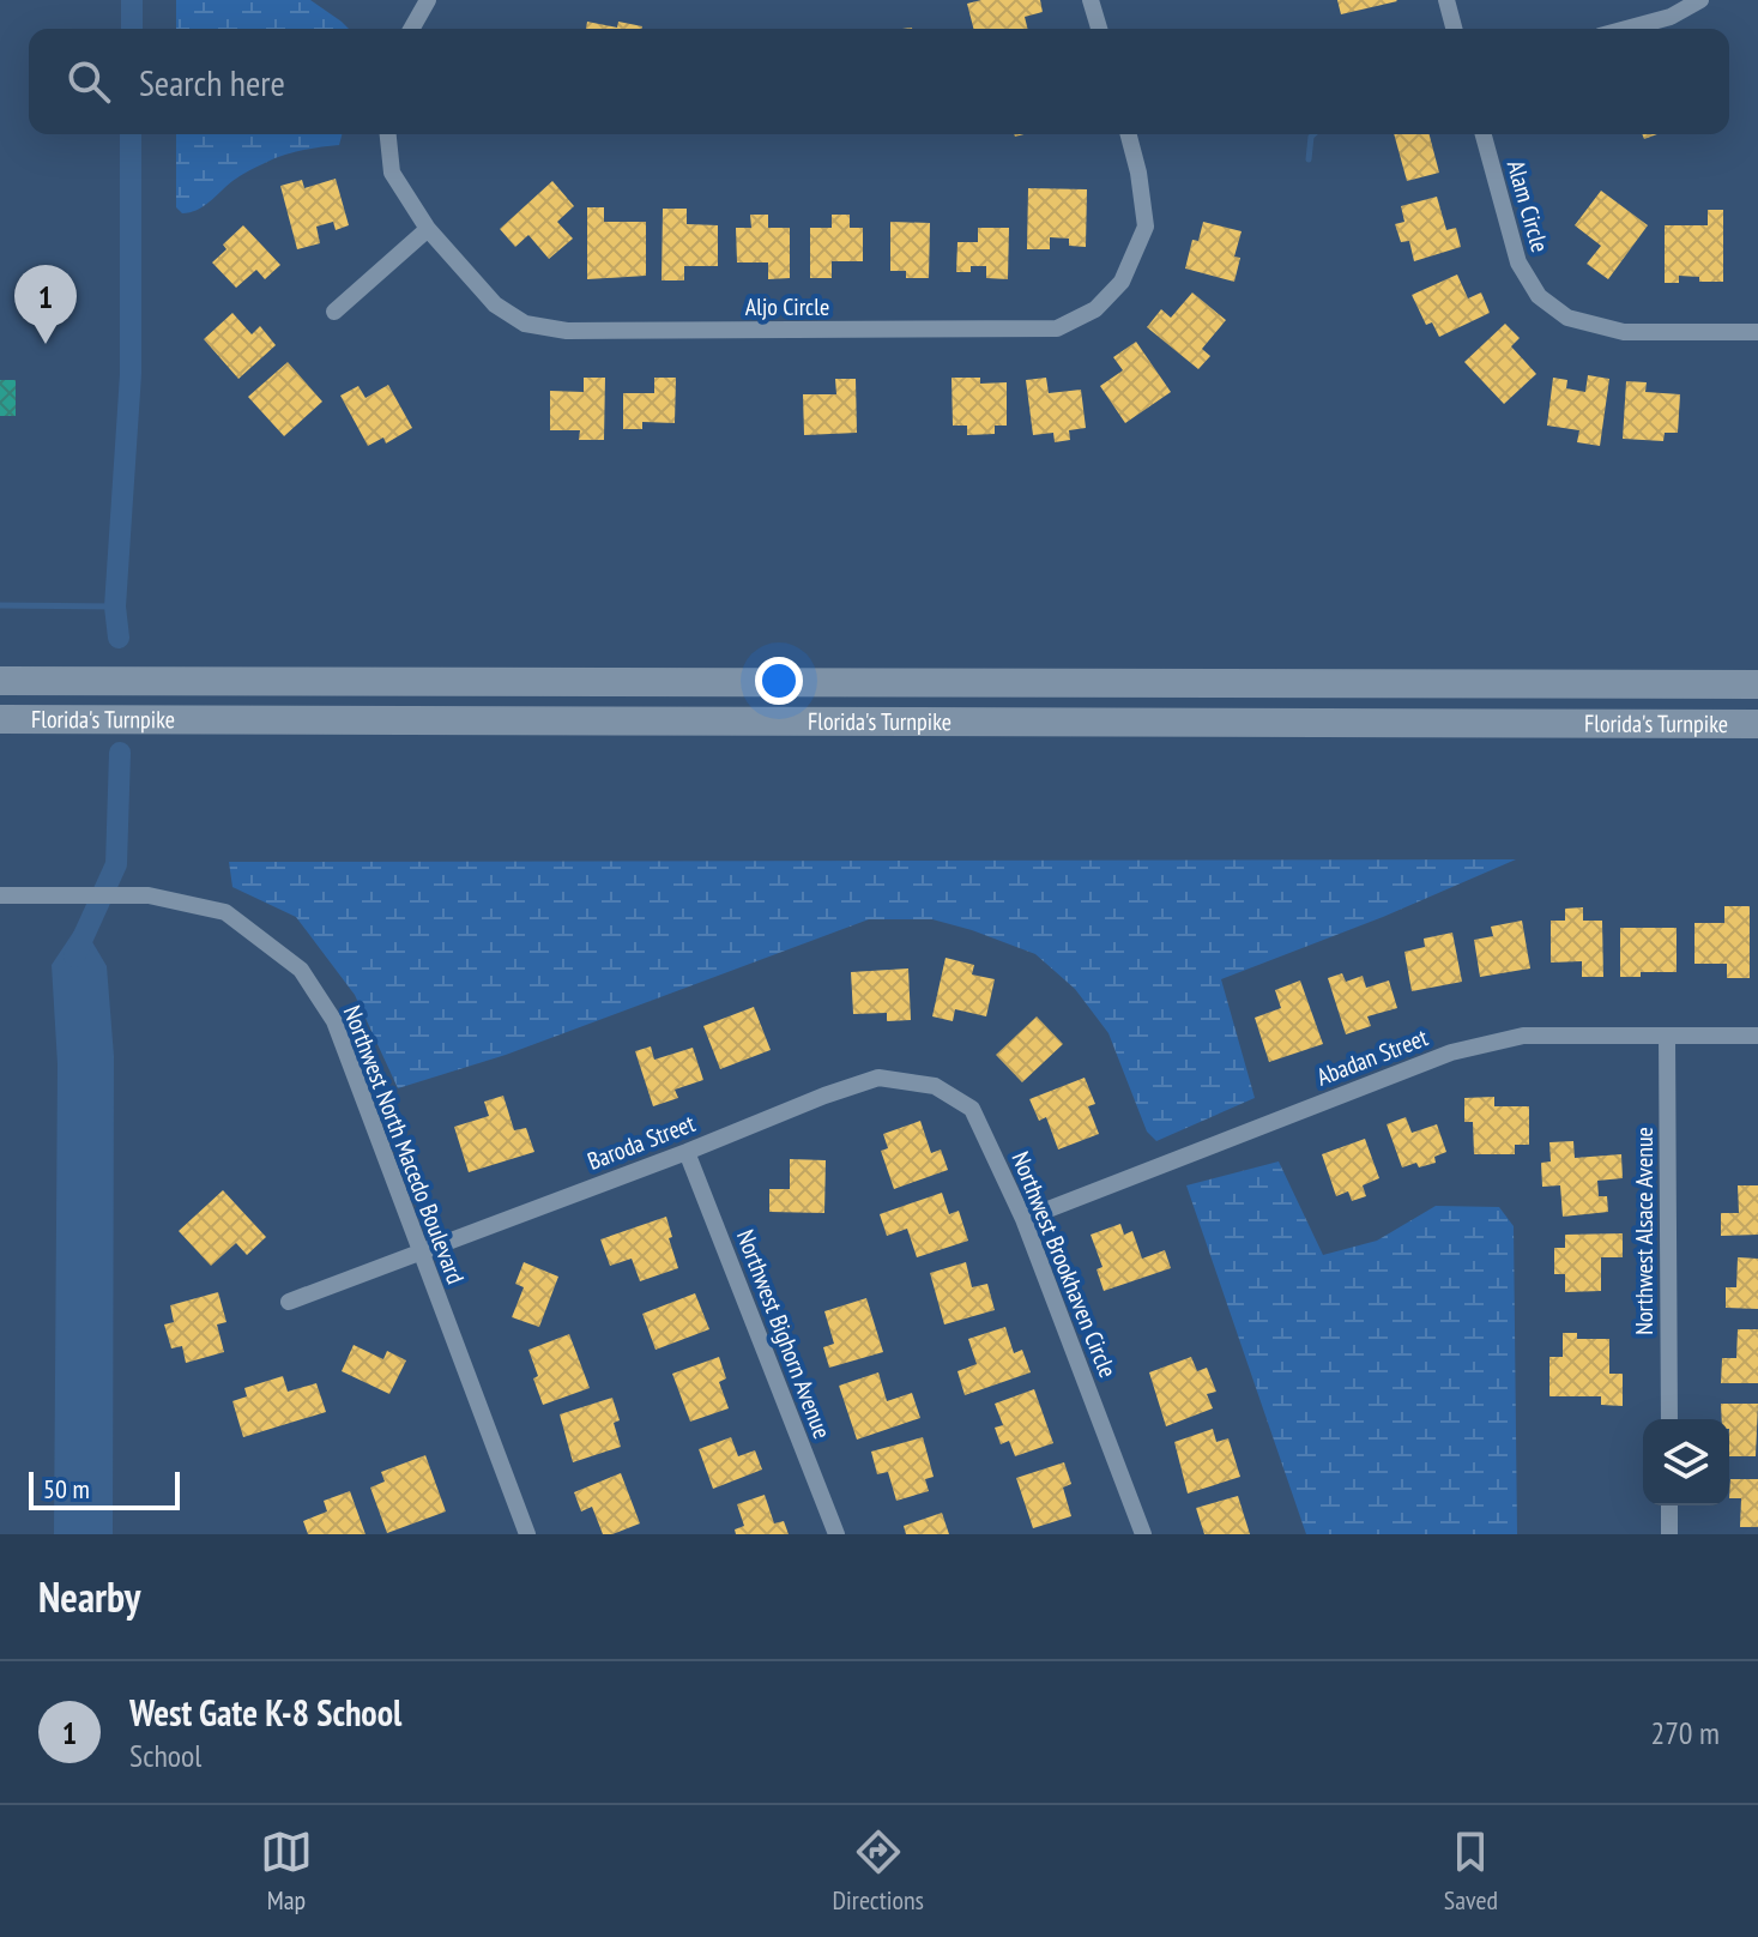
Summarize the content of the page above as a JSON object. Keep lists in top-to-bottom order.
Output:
{
  "streets": {
    "highway": ["Florida's Turnpike"],
    "street": [
      "Alam Circle",
      "Aljo Circle",
      "Abadan Street",
      "Baroda Street",
      "Northwest North Macedo Boulevard",
      "Northwest Alsace Avenue",
      "Northwest Brookhaven Circle",
      "Northwest Bighorn Avenue"
    ]
  },
  "crossings": [
    ["Abadan Street", "Northwest Alsace Avenue"],
    ["Abadan Street", "Northwest Brookhaven Circle"],
    ["Baroda Street", "Northwest North Macedo Boulevard"],
    ["Baroda Street", "Northwest Brookhaven Circle"],
    ["Baroda Street", "Northwest Bighorn Avenue"]
  ],
  "scale_bar": "50 m",
  "page": {
    "search": "Search here",
    "pins": "1",
    "scale": "50 m",
    "heading": "Nearby",
    "list": [
      {
        "mark": "1",
        "name": "West Gate K-8 School",
        "note": "School",
        "value": "270 m"
      }
    ],
    "nav": ["Map", "Directions", "Saved"]
  }
}
